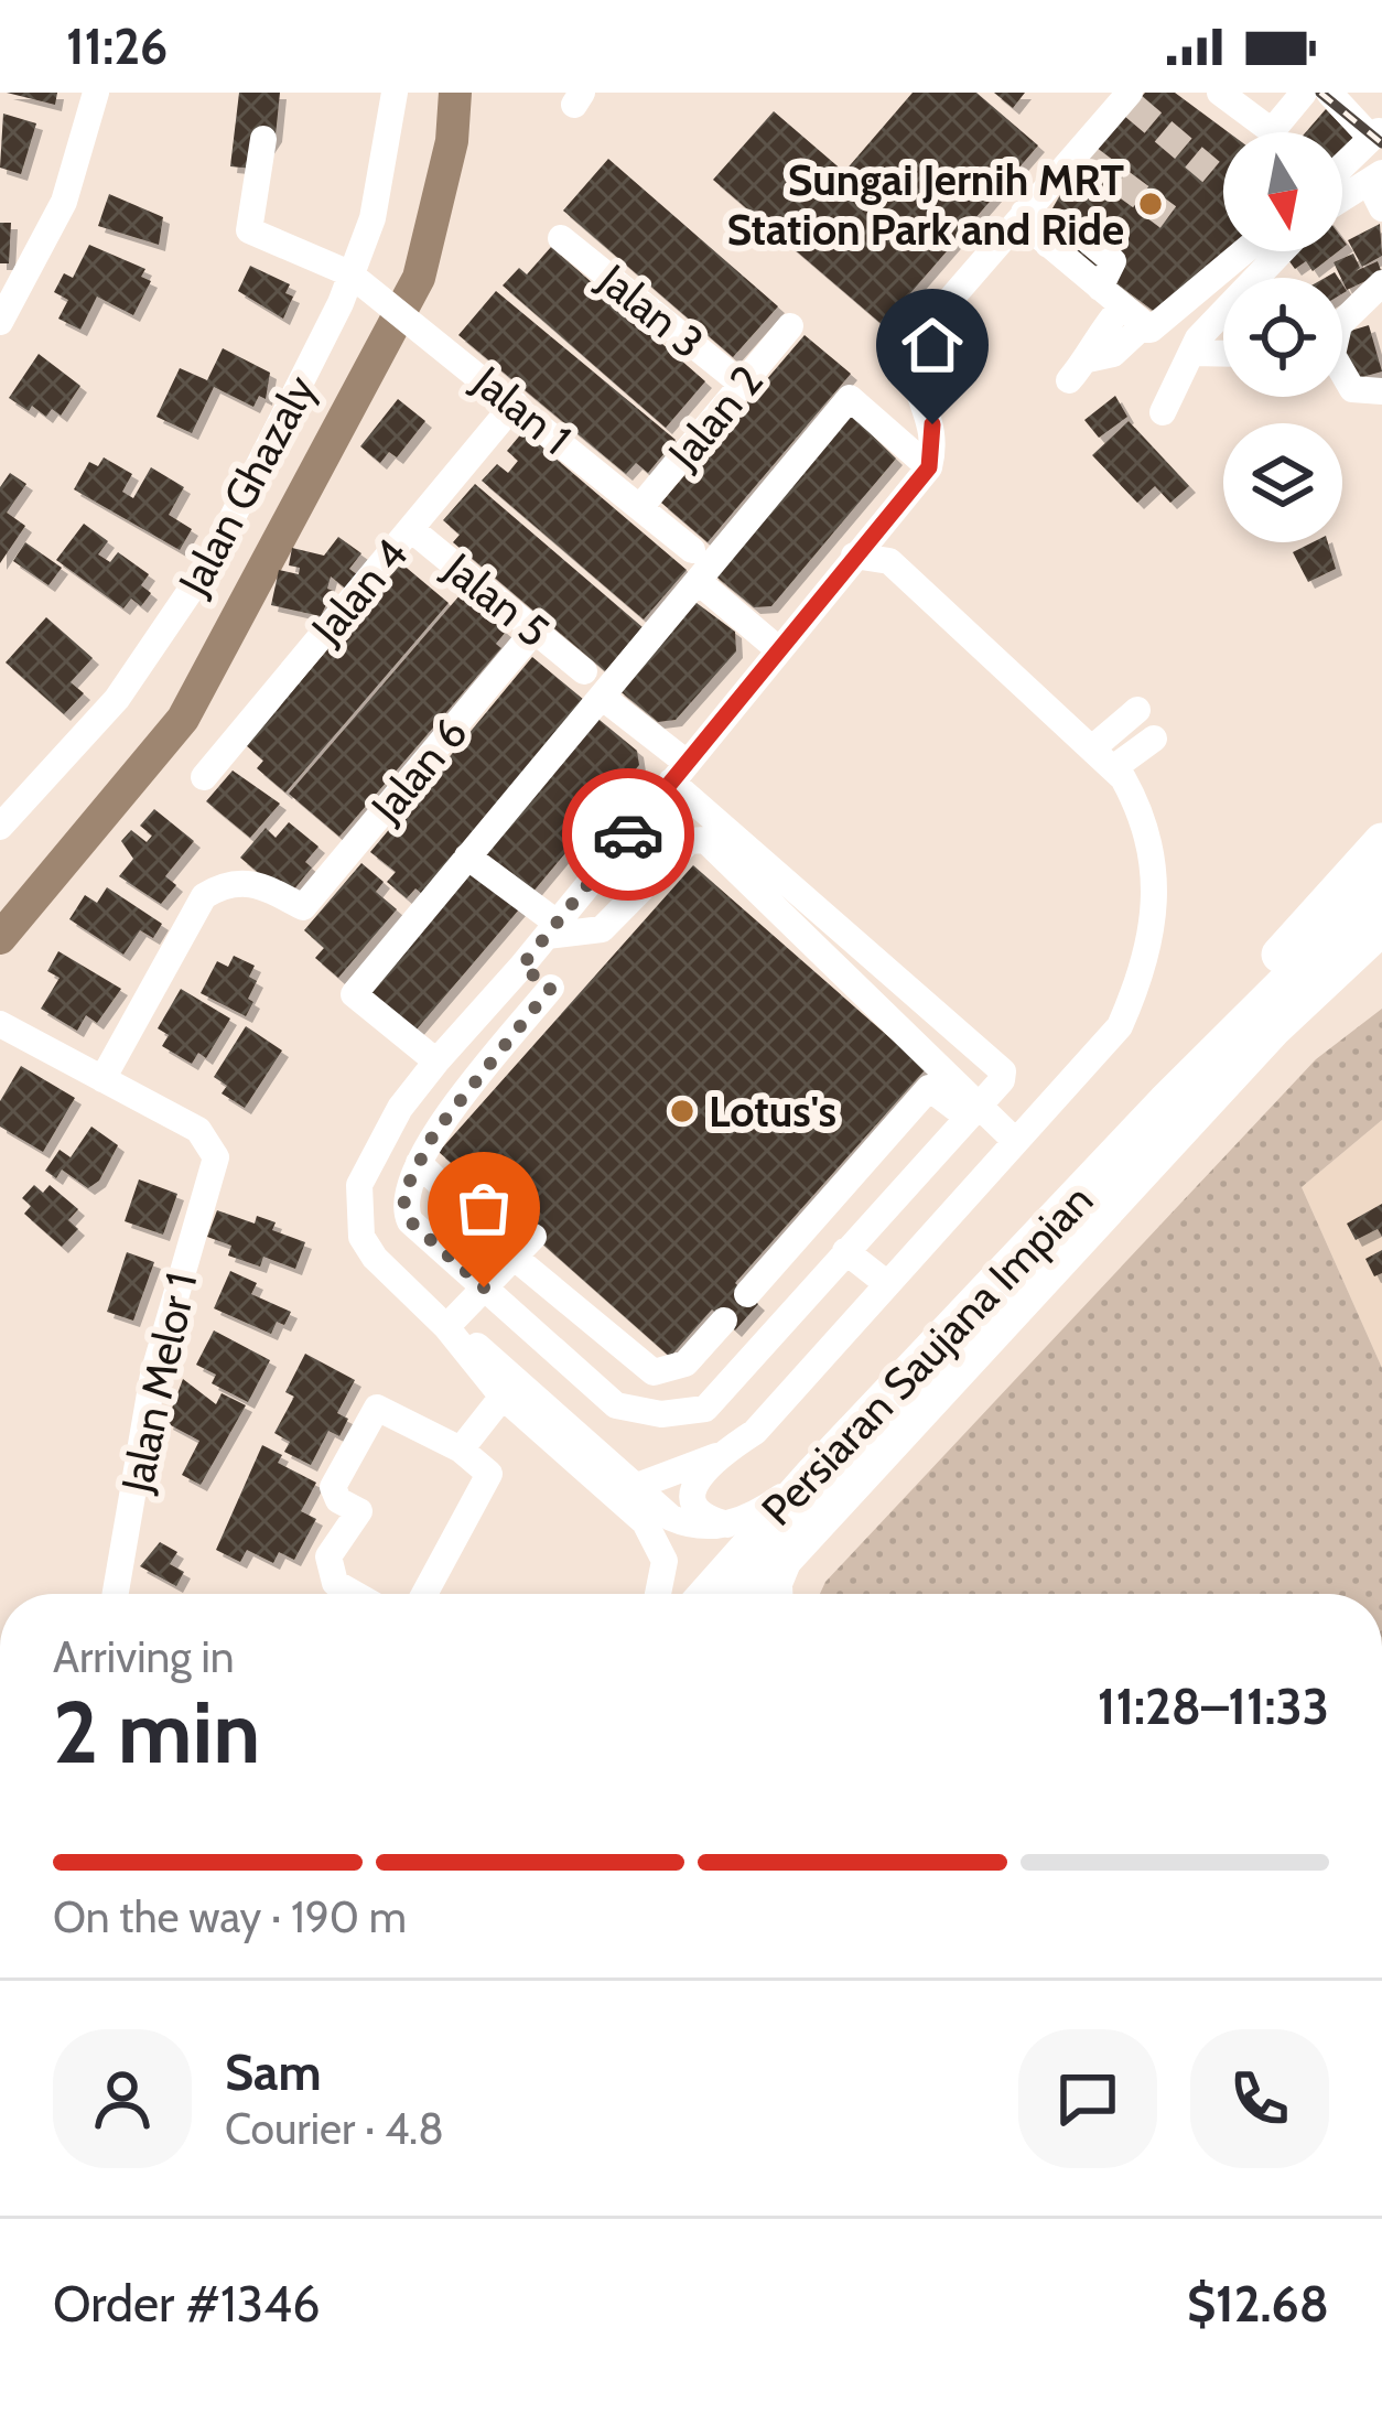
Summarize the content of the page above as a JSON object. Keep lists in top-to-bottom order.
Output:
{
  "streets": {
    "highway": ["Persiaran Saujana Impian"],
    "street": [
      "Jalan 3",
      "Jalan 1",
      "Jalan 2",
      "Jalan Ghazaly",
      "Jalan 4",
      "Jalan 5",
      "Jalan 6",
      "Jalan Melor 1"
    ]
  },
  "crossings": [
    ["Jalan 3", "Jalan 2"],
    ["Jalan 1", "Jalan 2"],
    ["Jalan 1", "Jalan Ghazaly"],
    ["Jalan 1", "Jalan 4"],
    ["Jalan 4", "Jalan 5"],
    ["Jalan 5", "Jalan 6"],
    ["Jalan 6", "Jalan Melor 1"]
  ],
  "places": ["Sungai Jernih MRT Station Park and Ride", "Lotus's"],
  "north": "bottom",
  "page": {
    "status": "11:26",
    "heading": ["2 min", "Arriving in", "11:28–11:33"],
    "panel": [
      "Sam",
      "Courier · 4.8",
      "Order #1346",
      "$12.68"
    ],
    "bar": "On the way · 190 m"
  }
}
